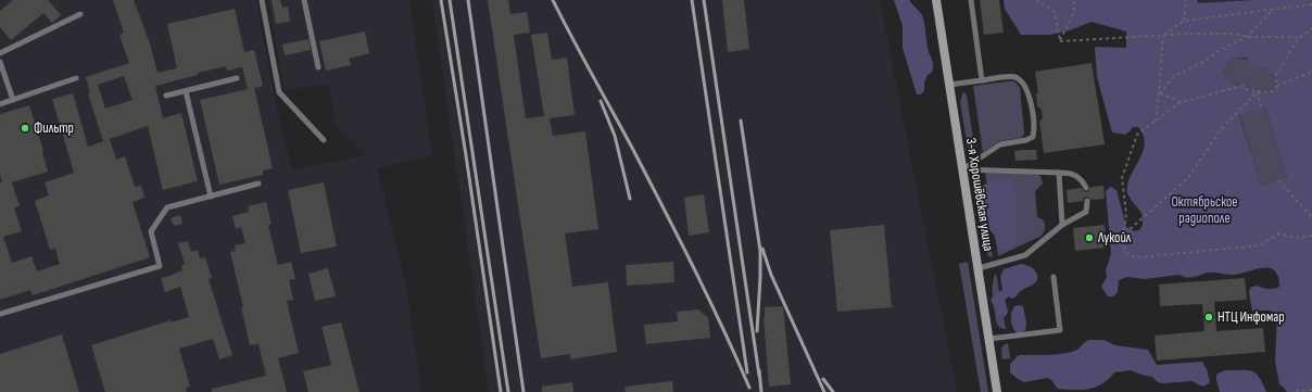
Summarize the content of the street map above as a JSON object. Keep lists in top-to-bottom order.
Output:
{
  "streets": {
    "street": ["3-я Хорошёвская улица"]
  },
  "parks": ["Октябрьское радиополе"],
  "places": ["Фильтр", "Лукойл", "НТЦ Инфомар"]
}
